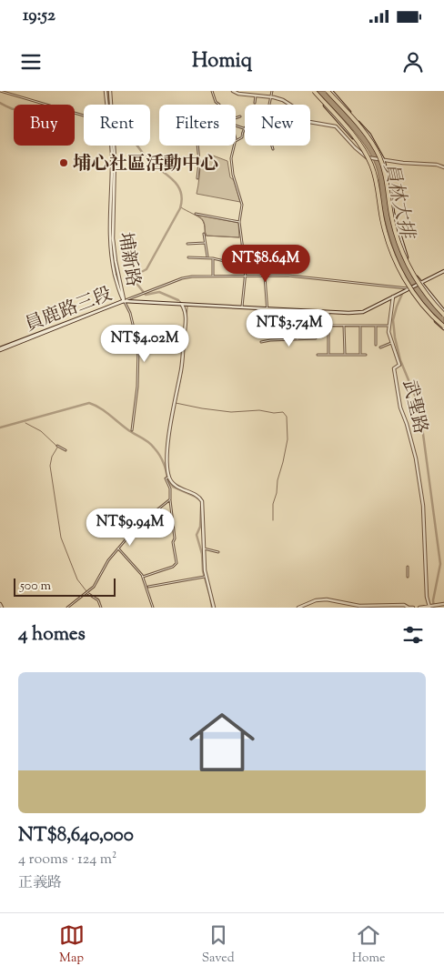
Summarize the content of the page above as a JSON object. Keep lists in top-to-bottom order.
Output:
{
  "streets": {
    "street": ["埔新路", "員鹿路三段", "武聖路"]
  },
  "crossings": [
    ["埔新路", "員鹿路三段"]
  ],
  "water": ["員林大排"],
  "places": ["埔心社區活動中心"],
  "scale_bar": "500 m",
  "page": {
    "status": "19:52",
    "header": "Homiq",
    "chip": [
      "Buy",
      "Rent",
      "Filters",
      "New"
    ],
    "price": [
      "NT$8.64M",
      "NT$3.74M",
      "NT$4.02M",
      "NT$9.94M"
    ],
    "scale": "500 m",
    "heading": "4 homes",
    "list": [
      {
        "name": "NT$8,640,000",
        "note": "4 rooms · 124 m² · 正義路"
      }
    ],
    "tabs": ["Map", "Saved", "Home"]
  }
}
